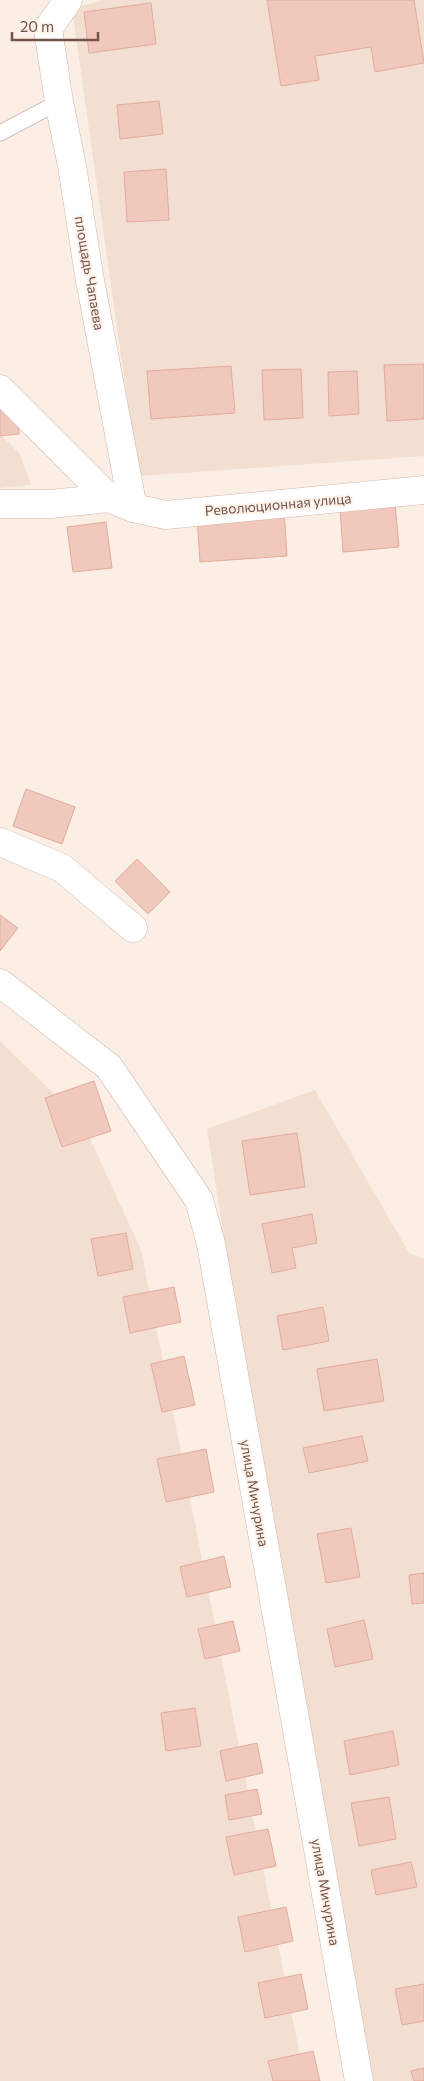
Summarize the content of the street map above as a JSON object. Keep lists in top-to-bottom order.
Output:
{
  "streets": {
    "street": ["площадь Чапаева", "Революционная улица", "улица Мичурина"]
  },
  "crossings": [
    ["площадь Чапаева", "Революционная улица"]
  ],
  "scale_bar": "20 m"
}
